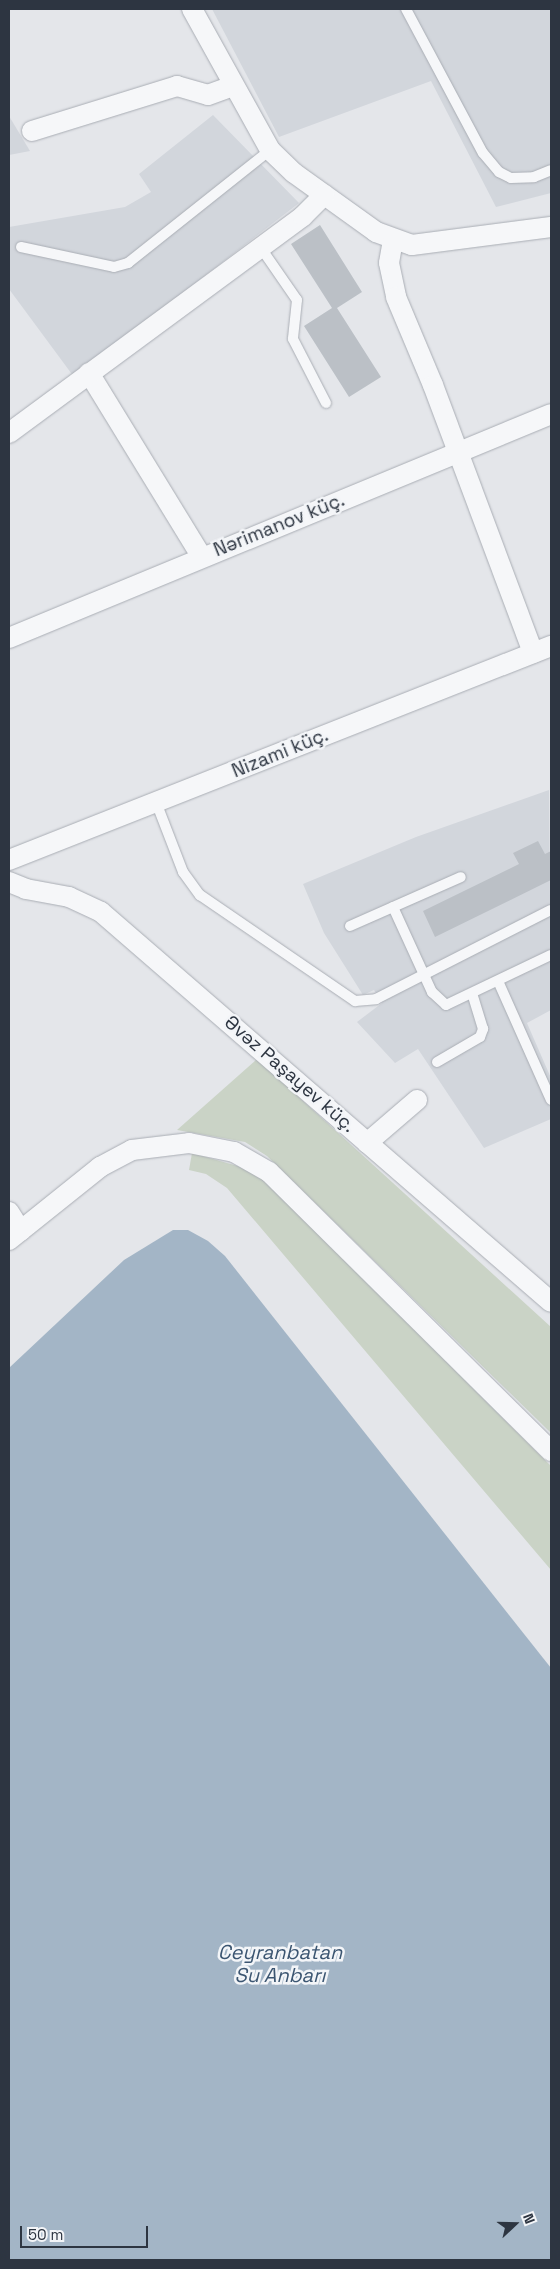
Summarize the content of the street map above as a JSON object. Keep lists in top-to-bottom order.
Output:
{
  "streets": {
    "street": ["Nərimanov küç.", "Nizami küç.", "Əvəz Paşayev küç."]
  },
  "water": ["Ceyranbatan Su Anbarı"],
  "scale_bar": "50 m",
  "north": "right"
}
